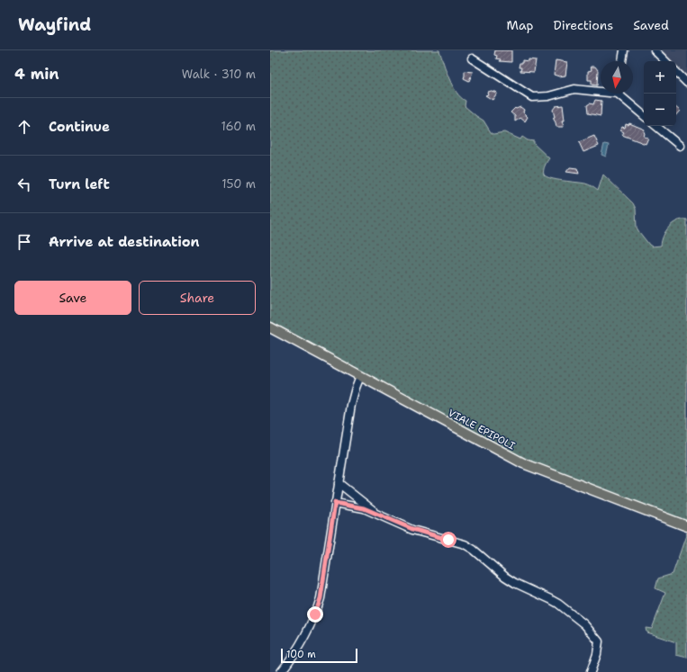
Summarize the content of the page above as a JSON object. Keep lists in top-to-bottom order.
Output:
{
  "streets": {
    "main road": ["VIALE EPIPOLI"]
  },
  "scale_bar": "100 m",
  "north": "bottom",
  "page": {
    "header": "Wayfind",
    "nav": ["Map", "Directions", "Saved"],
    "heading": ["4 min", "Walk · 310 m"],
    "map_buttons": ["+", "−"],
    "list": [
      ["Continue", "160 m"],
      ["Turn left", "150 m"],
      "Arrive at destination"
    ],
    "buttons": ["Save", "Share"],
    "scale": "100 m"
  }
}
